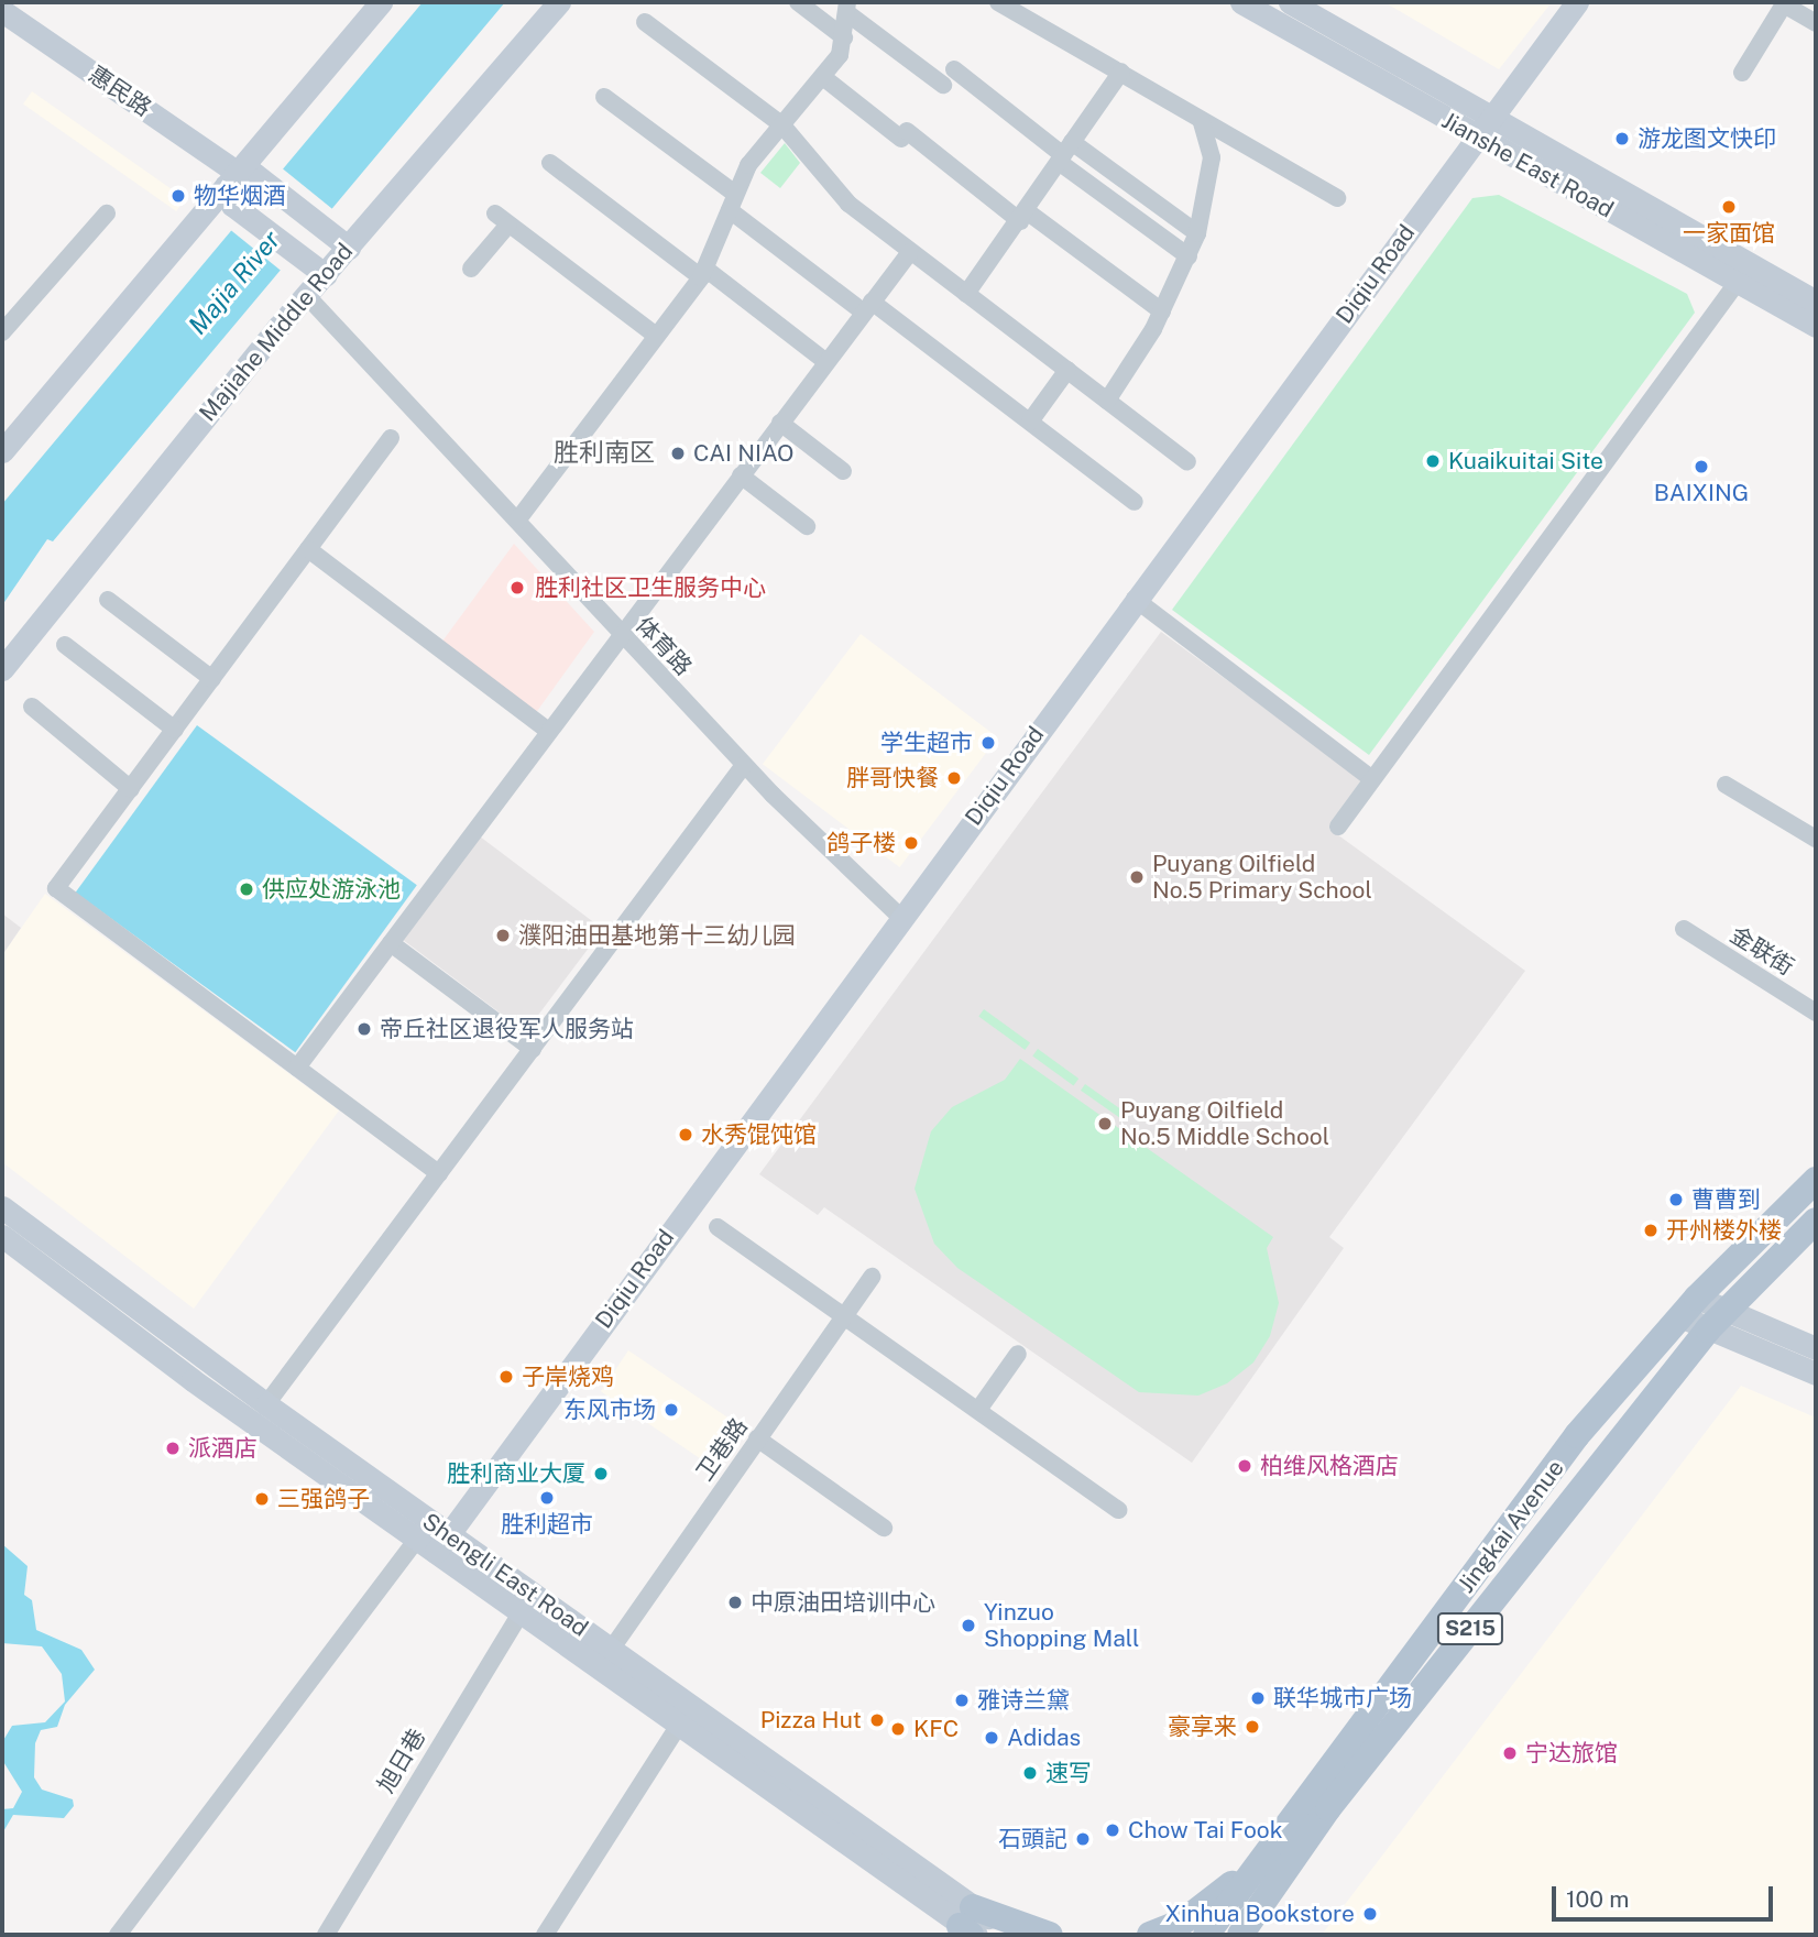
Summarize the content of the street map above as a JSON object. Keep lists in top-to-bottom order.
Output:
{
  "streets": {
    "main road": ["Jingkai Avenue", "S215"],
    "street": [
      "惠民路",
      "Jianshe East Road",
      "Diqiu Road",
      "Majiahe Middle Road",
      "体育路",
      "金联街",
      "卫巷路",
      "Shengli East Road",
      "旭日巷"
    ]
  },
  "crossings": [
    ["Jianshe East Road", "Diqiu Road"],
    ["Diqiu Road", "体育路"],
    ["Diqiu Road", "Shengli East Road"],
    ["Majiahe Middle Road", "体育路"],
    ["卫巷路", "Shengli East Road"],
    ["Shengli East Road", "旭日巷"]
  ],
  "districts": ["胜利南区"],
  "water": ["Majia River"],
  "places": [
    "游龙图文快印",
    "物华烟酒",
    "一家面馆",
    "CAI NIAO",
    "Kuaikuitai Site",
    "BAIXING",
    "胜利社区卫生服务中心",
    "学生超市",
    "胖哥快餐",
    "鸽子楼",
    "Puyang Oilfield No.5 Primary School",
    "供应处游泳池",
    "濮阳油田基地第十三幼儿园",
    "帝丘社区退役军人服务站",
    "Puyang Oilfield No.5 Middle School",
    "水秀馄饨馆",
    "曹曹到",
    "开州楼外楼",
    "子岸烧鸡",
    "东风市场",
    "派酒店",
    "柏维风格酒店",
    "胜利商业大厦",
    "胜利超市",
    "三强鸽子",
    "中原油田培训中心",
    "Yinzuo Shopping Mall",
    "联华城市广场",
    "雅诗兰黛",
    "Pizza Hut",
    "豪享来",
    "KFC",
    "Adidas",
    "宁达旅馆",
    "速写",
    "Chow Tai Fook",
    "石頭記",
    "Xinhua Bookstore"
  ],
  "scale_bar": "100 m"
}
